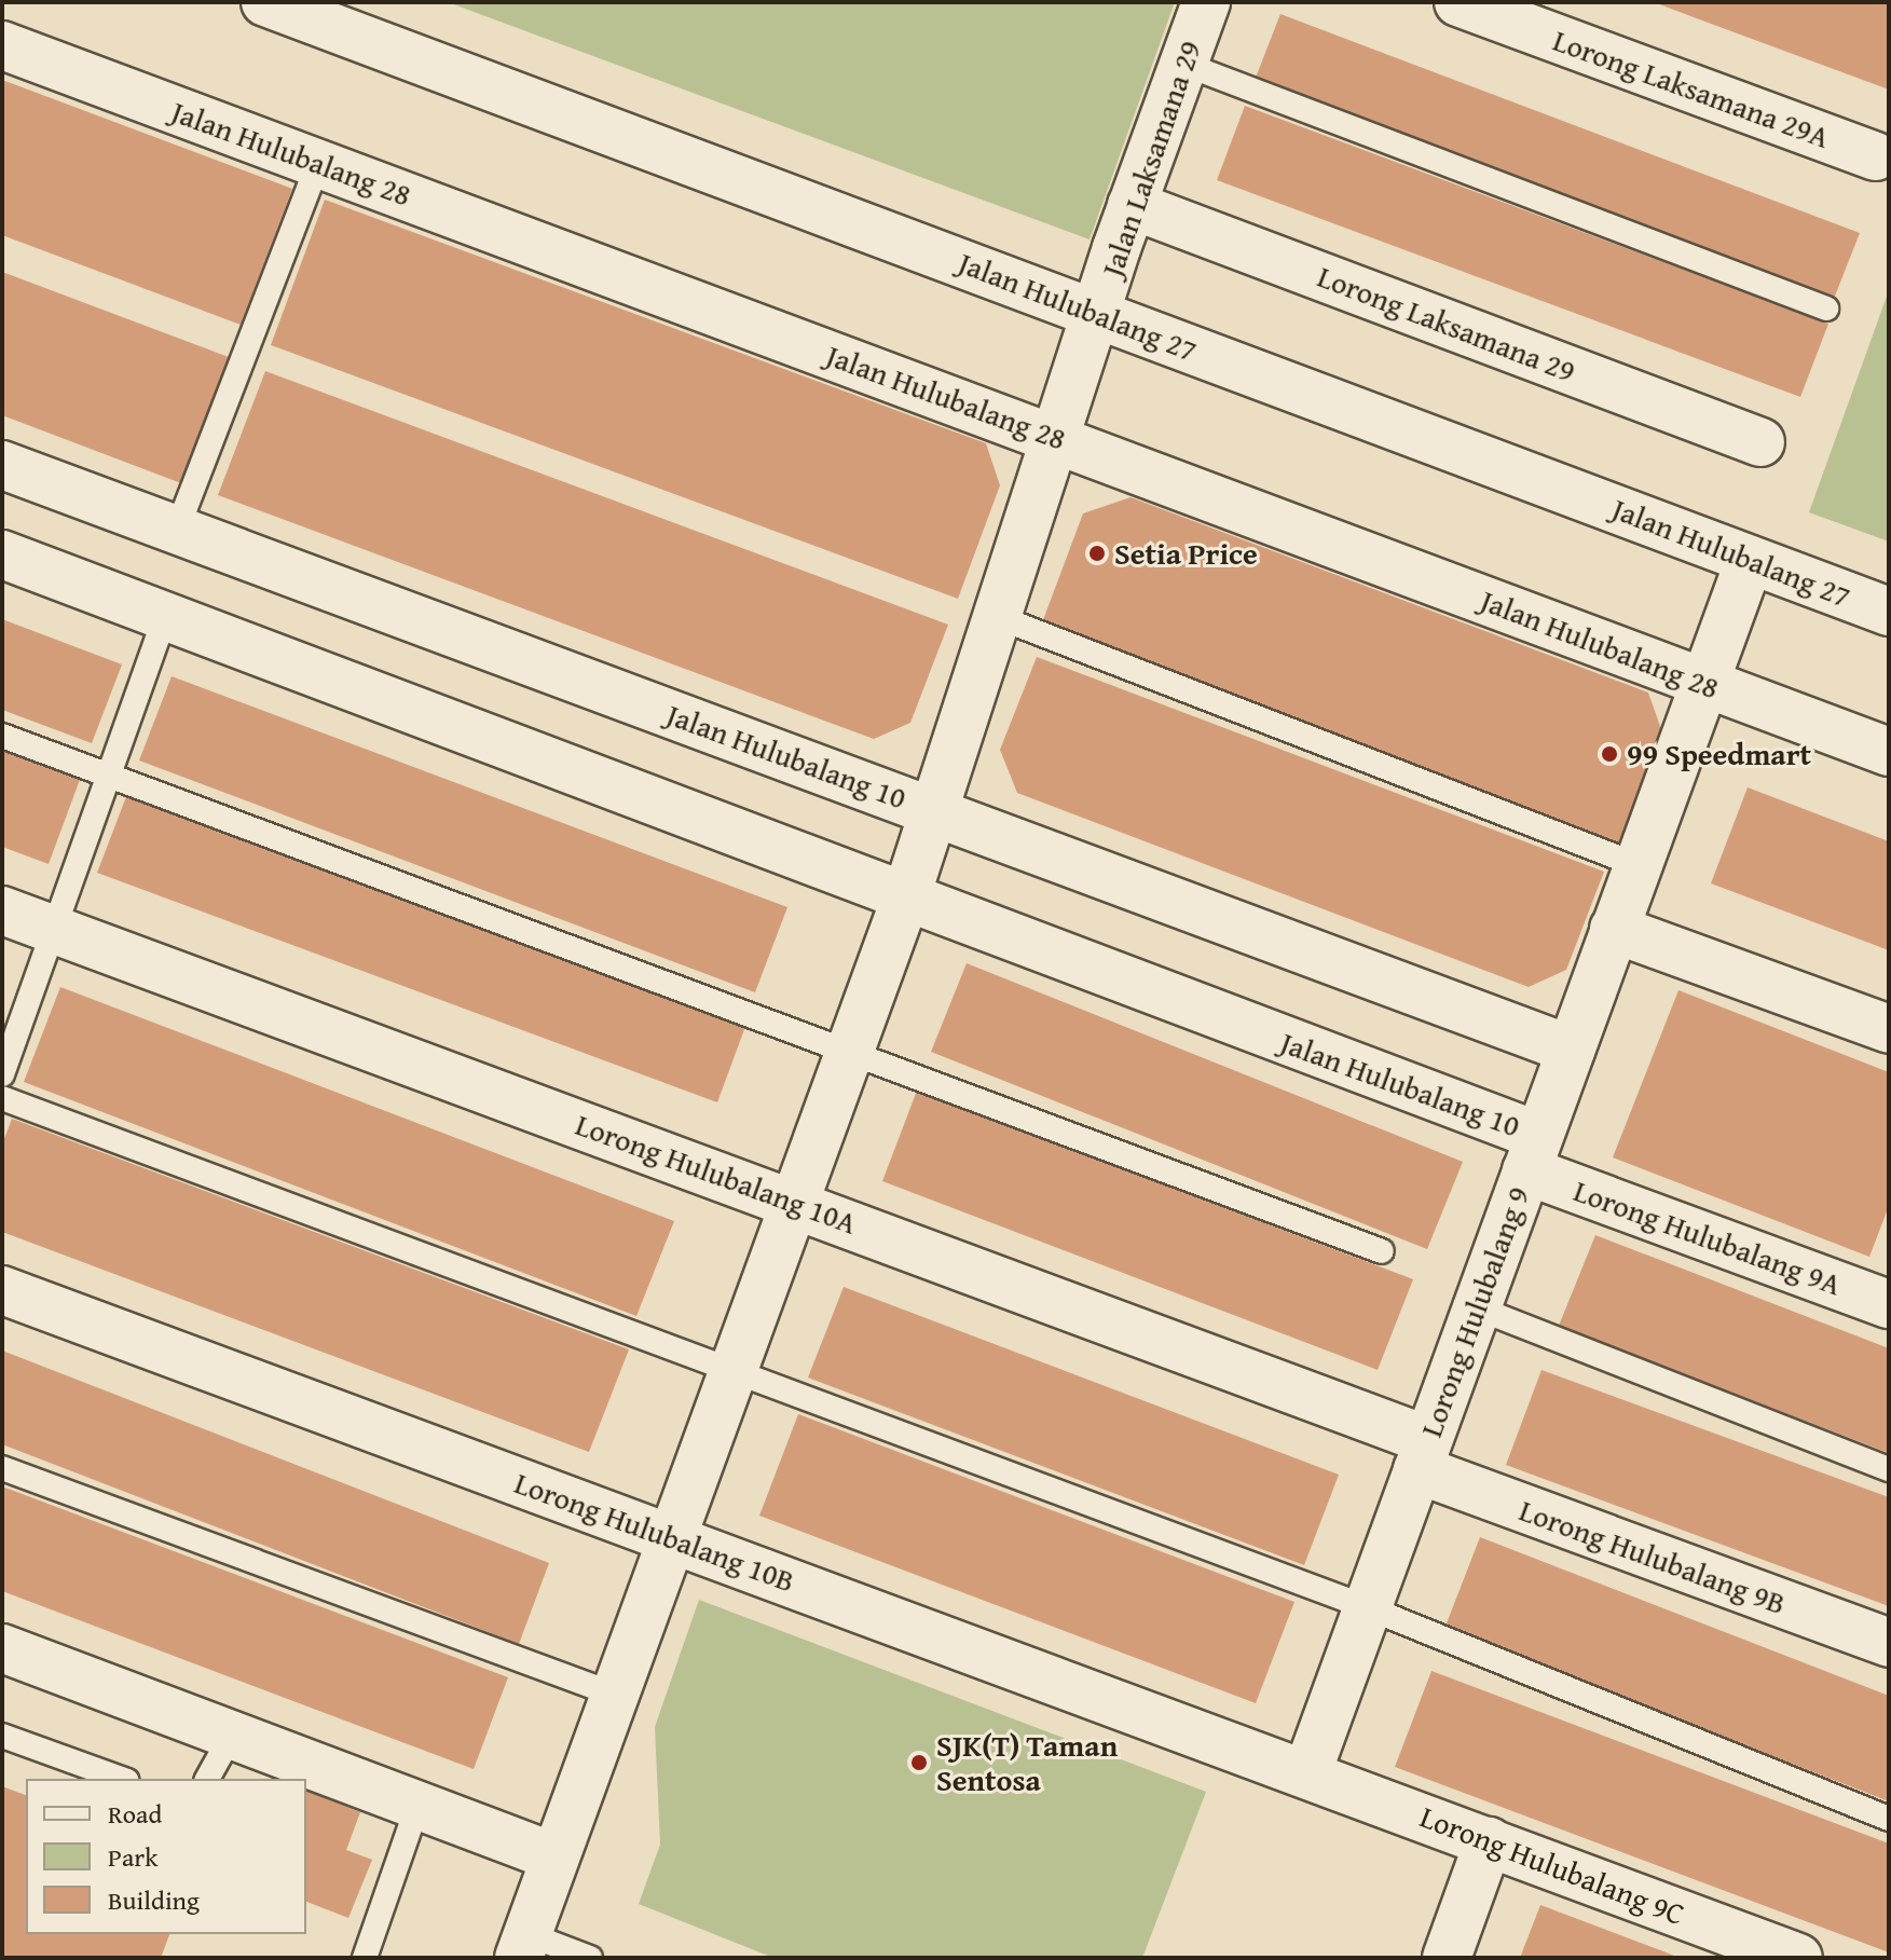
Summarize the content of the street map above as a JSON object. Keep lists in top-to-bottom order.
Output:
{
  "streets": {
    "street": [
      "Lorong Laksamana 29A",
      "Jalan Hulubalang 28",
      "Jalan Laksamana 29",
      "Jalan Hulubalang 27",
      "Lorong Laksamana 29",
      "Jalan Hulubalang 10",
      "Lorong Hulubalang 10A",
      "Lorong Hulubalang 9A",
      "Lorong Hulubalang 9",
      "Lorong Hulubalang 10B",
      "Lorong Hulubalang 9B",
      "Lorong Hulubalang 9C"
    ]
  },
  "crossings": [
    ["Jalan Hulubalang 28", "Jalan Laksamana 29"],
    ["Jalan Hulubalang 28", "Lorong Hulubalang 9"],
    ["Jalan Laksamana 29", "Jalan Hulubalang 27"],
    ["Jalan Laksamana 29", "Lorong Laksamana 29"],
    ["Jalan Laksamana 29", "Jalan Hulubalang 10"],
    ["Jalan Laksamana 29", "Lorong Hulubalang 10A"],
    ["Jalan Laksamana 29", "Lorong Hulubalang 10B"],
    ["Jalan Hulubalang 27", "Lorong Hulubalang 9"],
    ["Jalan Hulubalang 10", "Lorong Hulubalang 9A"],
    ["Jalan Hulubalang 10", "Lorong Hulubalang 9"],
    ["Lorong Hulubalang 10A", "Lorong Hulubalang 9"],
    ["Lorong Hulubalang 10A", "Lorong Hulubalang 9B"],
    ["Lorong Hulubalang 9A", "Lorong Hulubalang 9"],
    ["Lorong Hulubalang 9", "Lorong Hulubalang 10B"],
    ["Lorong Hulubalang 9", "Lorong Hulubalang 9B"],
    ["Lorong Hulubalang 9", "Lorong Hulubalang 9C"],
    ["Lorong Hulubalang 10B", "Lorong Hulubalang 9C"]
  ],
  "places": ["Setia Price", "99 Speedmart", "SJK(T) Taman Sentosa"],
  "legend": ["Road", "Park", "Building"]
}
